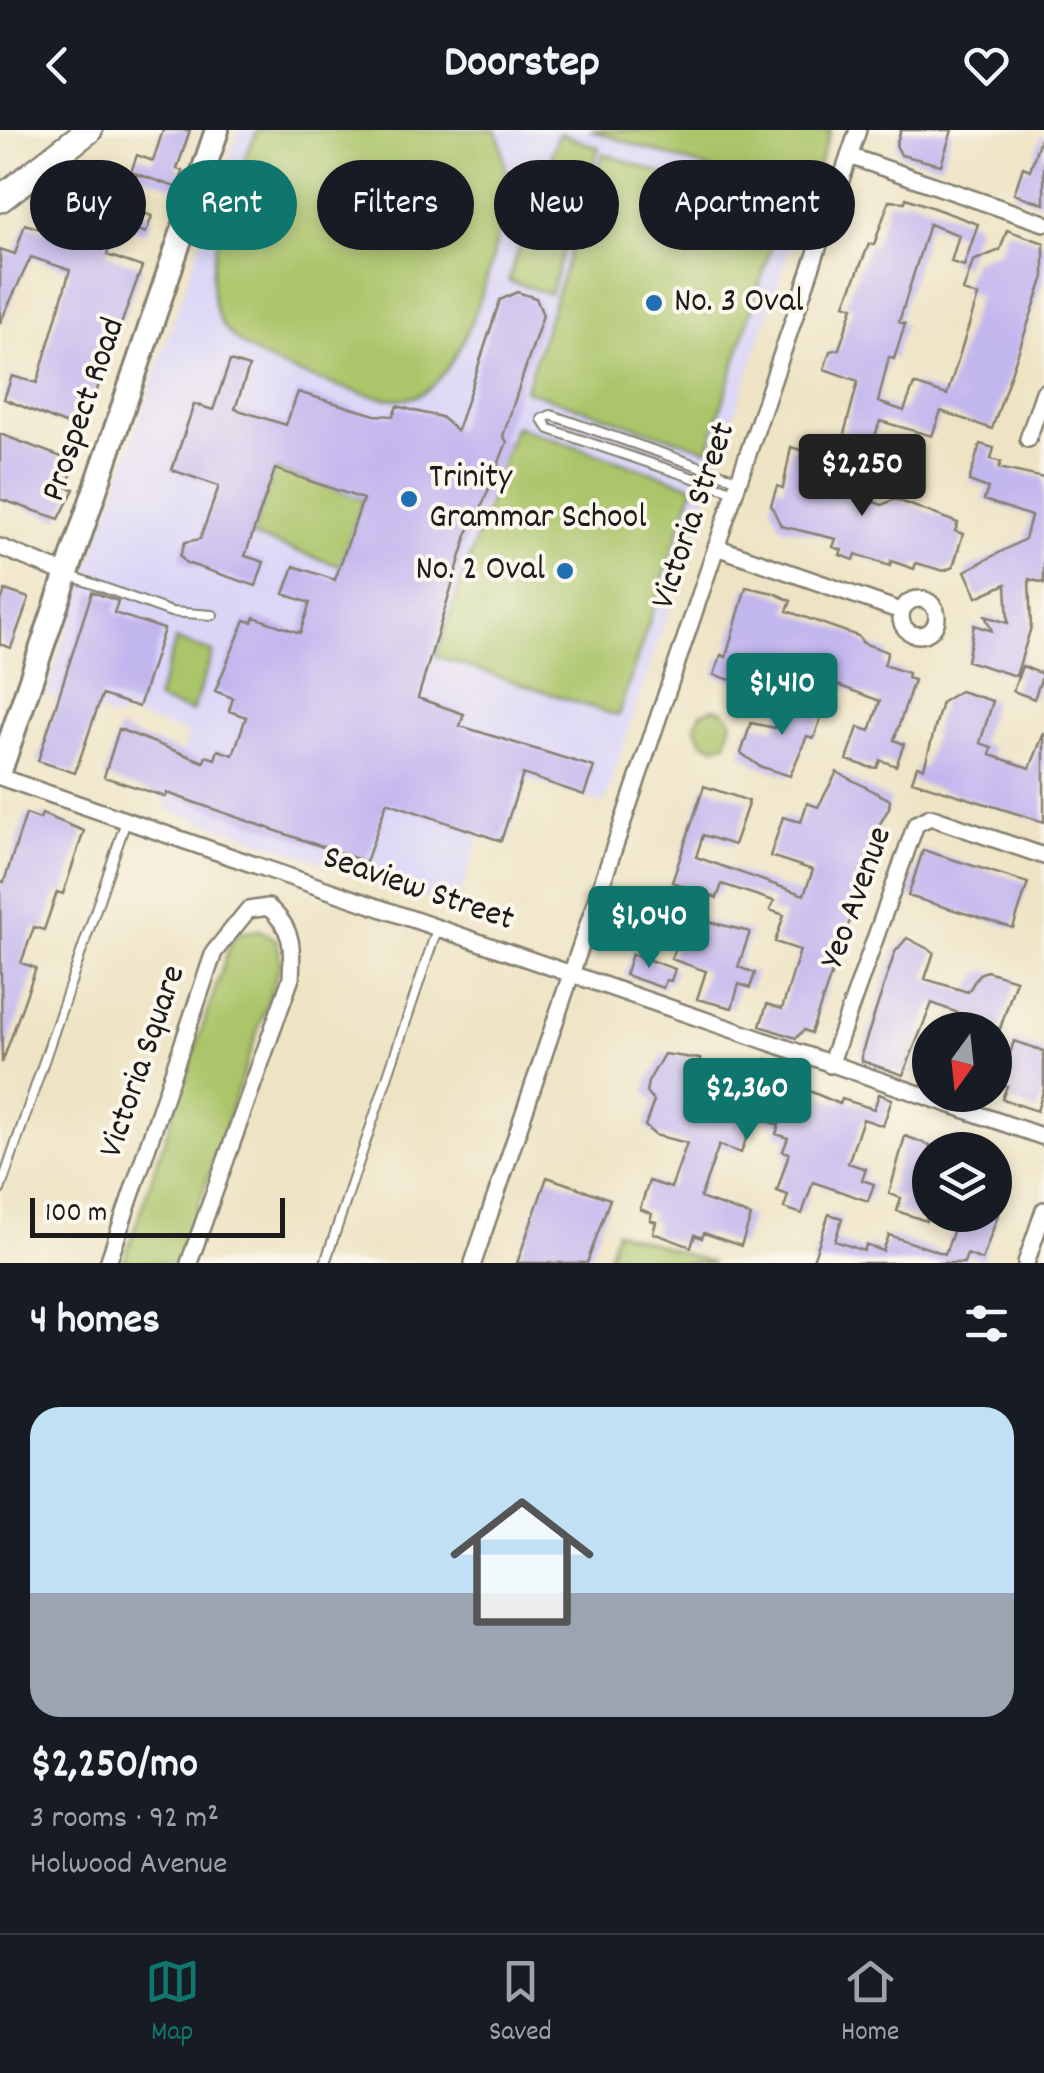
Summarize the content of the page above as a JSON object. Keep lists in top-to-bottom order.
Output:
{
  "streets": {
    "street": [
      "Prospect Road",
      "Victoria Street",
      "Seaview Street",
      "Yeo Avenue",
      "Victoria Square"
    ]
  },
  "crossings": [
    ["Prospect Road", "Seaview Street"],
    ["Victoria Street", "Seaview Street"],
    ["Seaview Street", "Yeo Avenue"]
  ],
  "places": ["No. 3 Oval", "Trinity Grammar School", "No. 2 Oval"],
  "scale_bar": "100 m",
  "north": "bottom",
  "page": {
    "header": "Doorstep",
    "chip": [
      "Buy",
      "Rent",
      "Filters",
      "New",
      "Apartment"
    ],
    "price": [
      "$2,250",
      "$1,410",
      "$1,040",
      "$2,360"
    ],
    "scale": "100 m",
    "heading": "4 homes",
    "list": [
      {
        "name": "$2,250/mo",
        "note": "3 rooms · 92 m² · Holwood Avenue"
      }
    ],
    "tabs": ["Map", "Saved", "Home"]
  }
}
